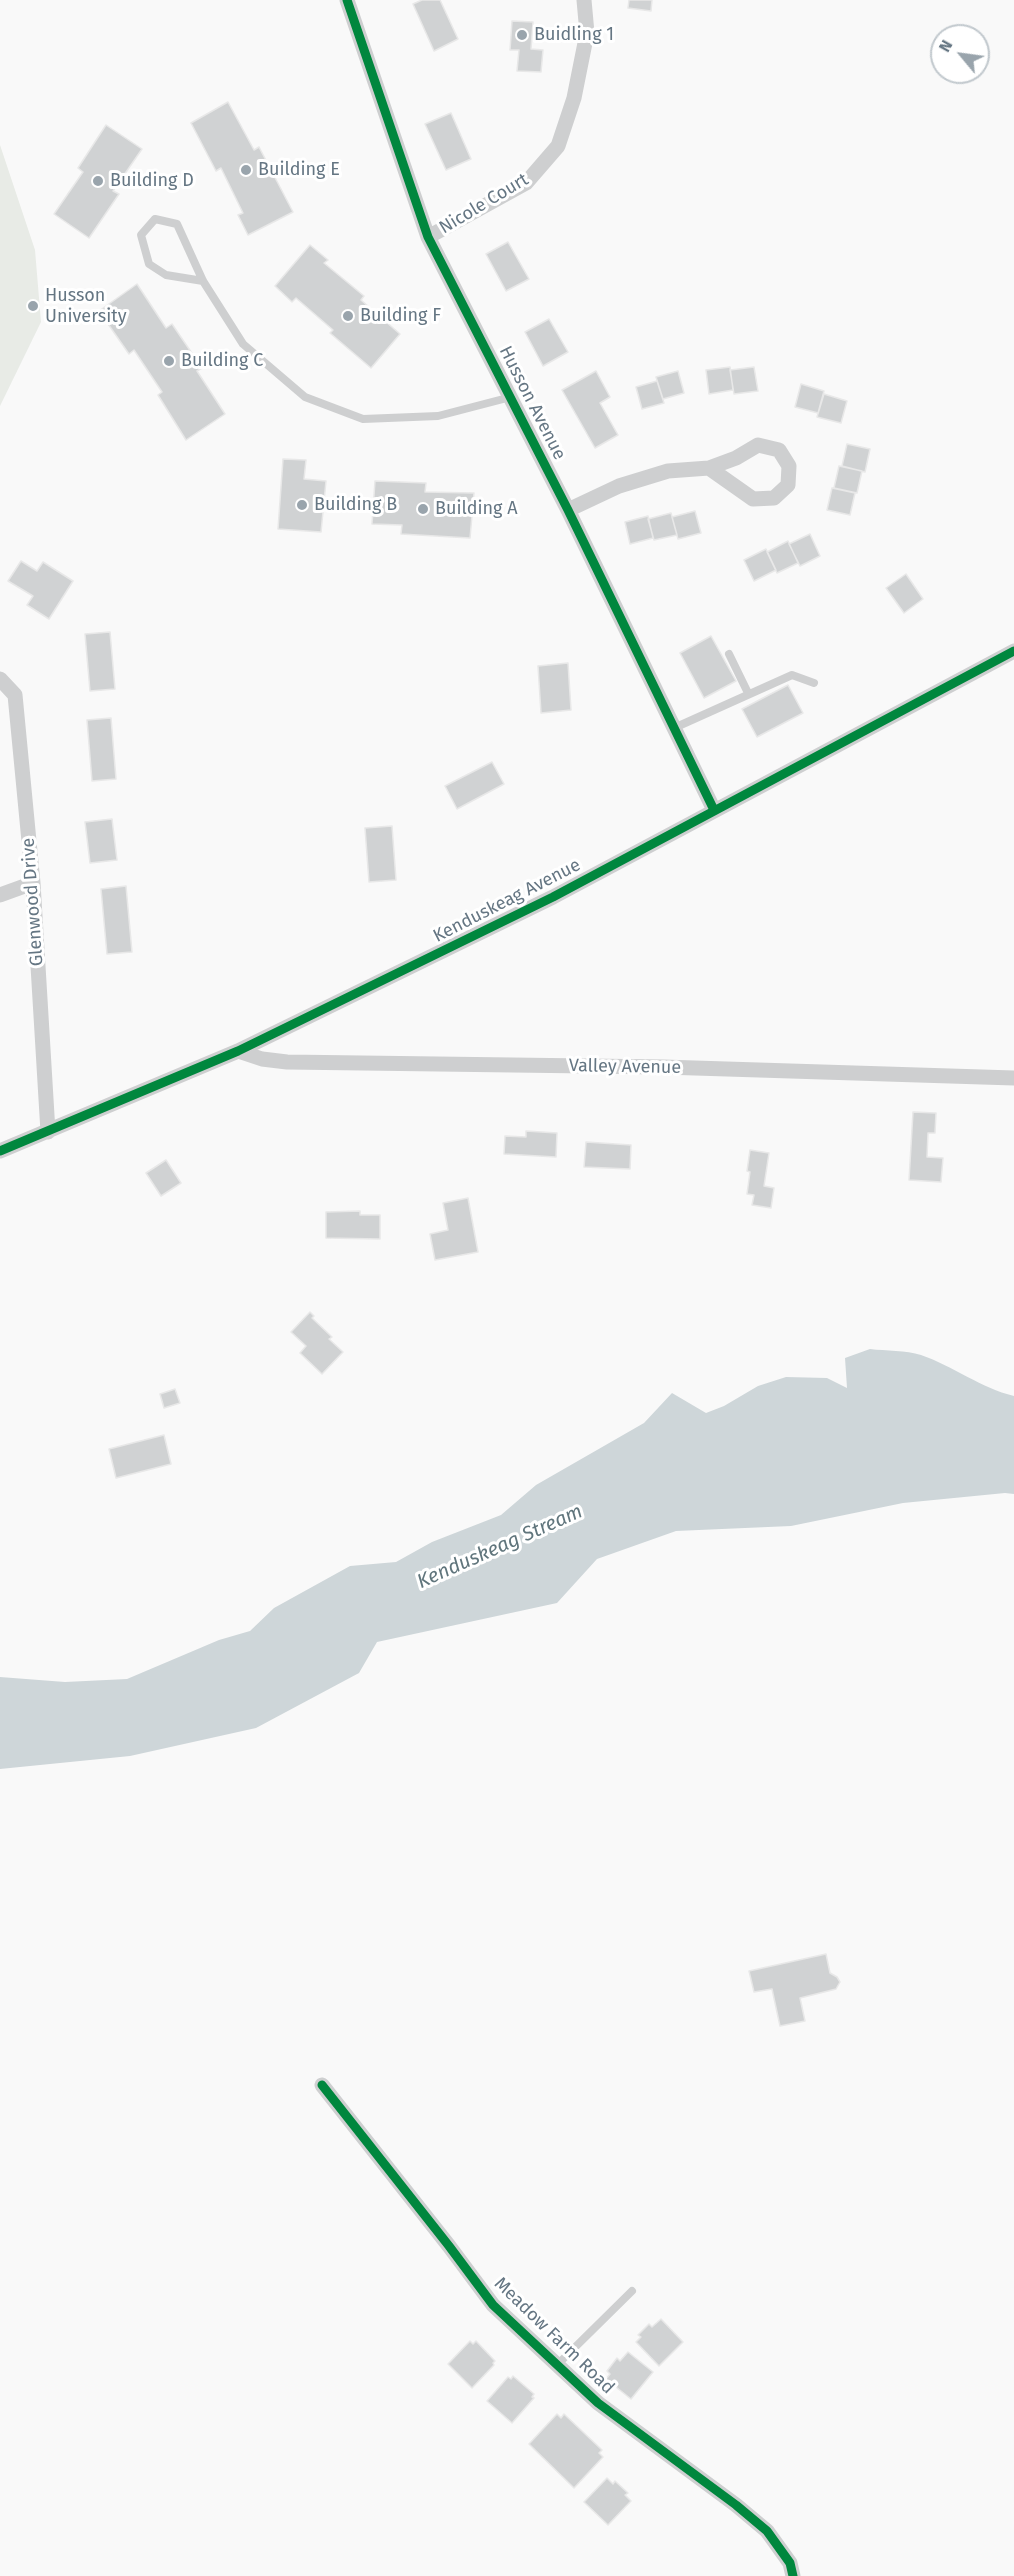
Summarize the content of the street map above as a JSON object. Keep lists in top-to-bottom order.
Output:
{
  "streets": {
    "street": [
      "Nicole Court",
      "Husson Avenue",
      "Kenduskeag Avenue",
      "Glenwood Drive",
      "Valley Avenue",
      "Meadow Farm Road"
    ]
  },
  "crossings": [
    ["Nicole Court", "Husson Avenue"],
    ["Husson Avenue", "Kenduskeag Avenue"],
    ["Kenduskeag Avenue", "Glenwood Drive"],
    ["Kenduskeag Avenue", "Valley Avenue"]
  ],
  "water": ["Kenduskeag Stream"],
  "places": [
    "Buidling 1",
    "Building E",
    "Building D",
    "Husson University",
    "Building F",
    "Building C",
    "Building B",
    "Building A"
  ],
  "north": "top left"
}
